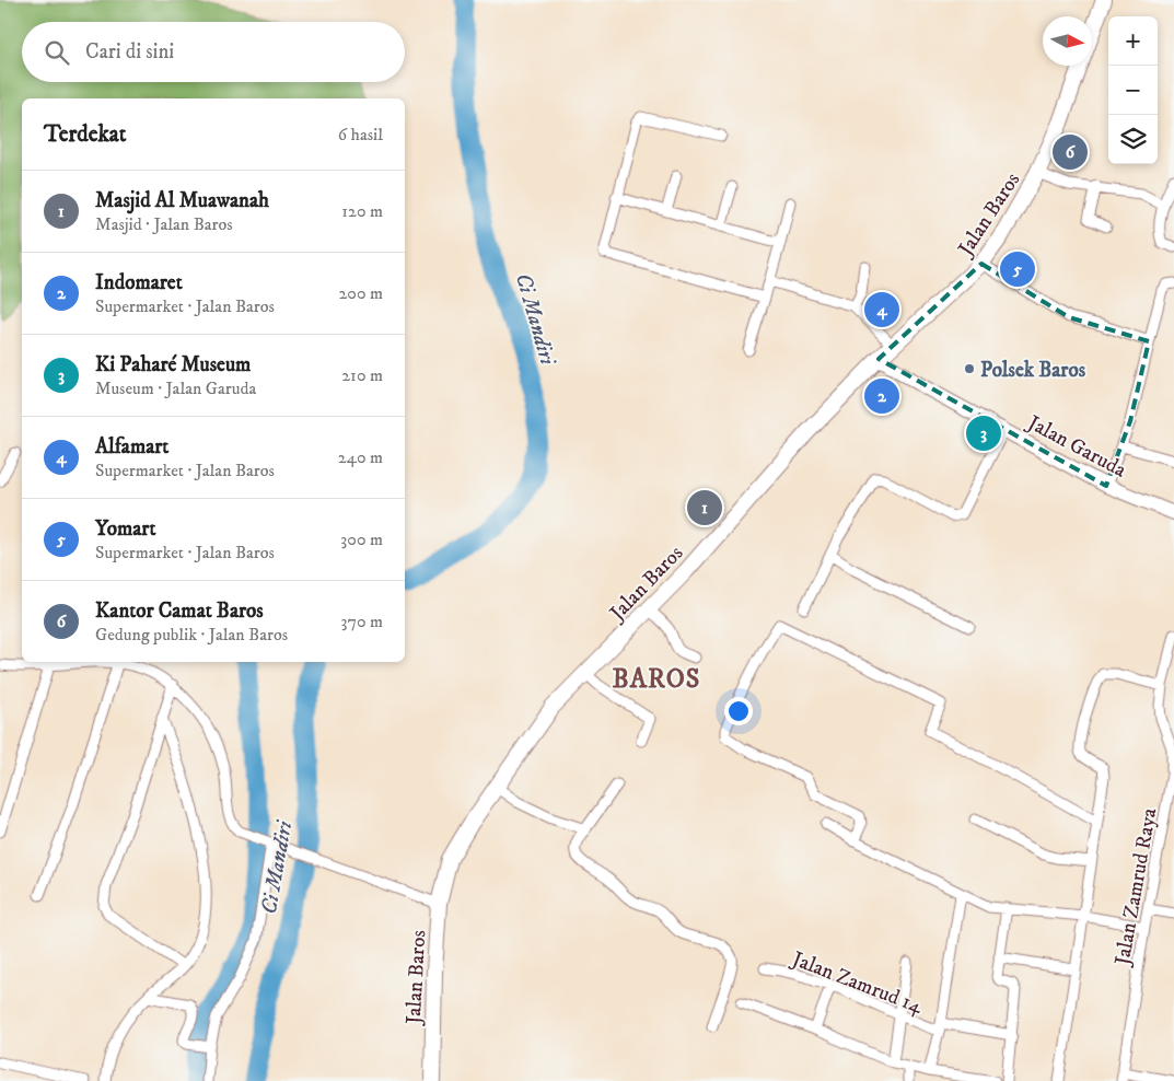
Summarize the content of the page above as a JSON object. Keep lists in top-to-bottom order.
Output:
{
  "streets": {
    "main road": ["Jalan Baros"],
    "street": ["Jalan Garuda", "Jalan Zamrud Raya", "Jalan Zamrud 14"]
  },
  "crossings": [
    ["Jalan Baros", "Jalan Garuda"]
  ],
  "districts": ["BAROS"],
  "water": ["Ci Mandiri"],
  "places": ["Polsek Baros"],
  "north": "right",
  "page": {
    "map_buttons": ["+", "−"],
    "search": "Cari di sini",
    "heading": ["Terdekat", "6 hasil"],
    "pins": [
      "6",
      "5",
      "4",
      "2",
      "3",
      "1"
    ],
    "list": [
      {
        "mark": "1",
        "name": "Masjid Al Muawanah",
        "note": "Masjid · Jalan Baros",
        "value": "120 m"
      },
      {
        "mark": "2",
        "name": "Indomaret",
        "note": "Supermarket · Jalan Baros",
        "value": "200 m"
      },
      {
        "mark": "3",
        "name": "Ki Paharé Museum",
        "note": "Museum · Jalan Garuda",
        "value": "210 m"
      },
      {
        "mark": "4",
        "name": "Alfamart",
        "note": "Supermarket · Jalan Baros",
        "value": "240 m"
      },
      {
        "mark": "5",
        "name": "Yomart",
        "note": "Supermarket · Jalan Baros",
        "value": "300 m"
      },
      {
        "mark": "6",
        "name": "Kantor Camat Baros",
        "note": "Gedung publik · Jalan Baros",
        "value": "370 m"
      }
    ]
  }
}
